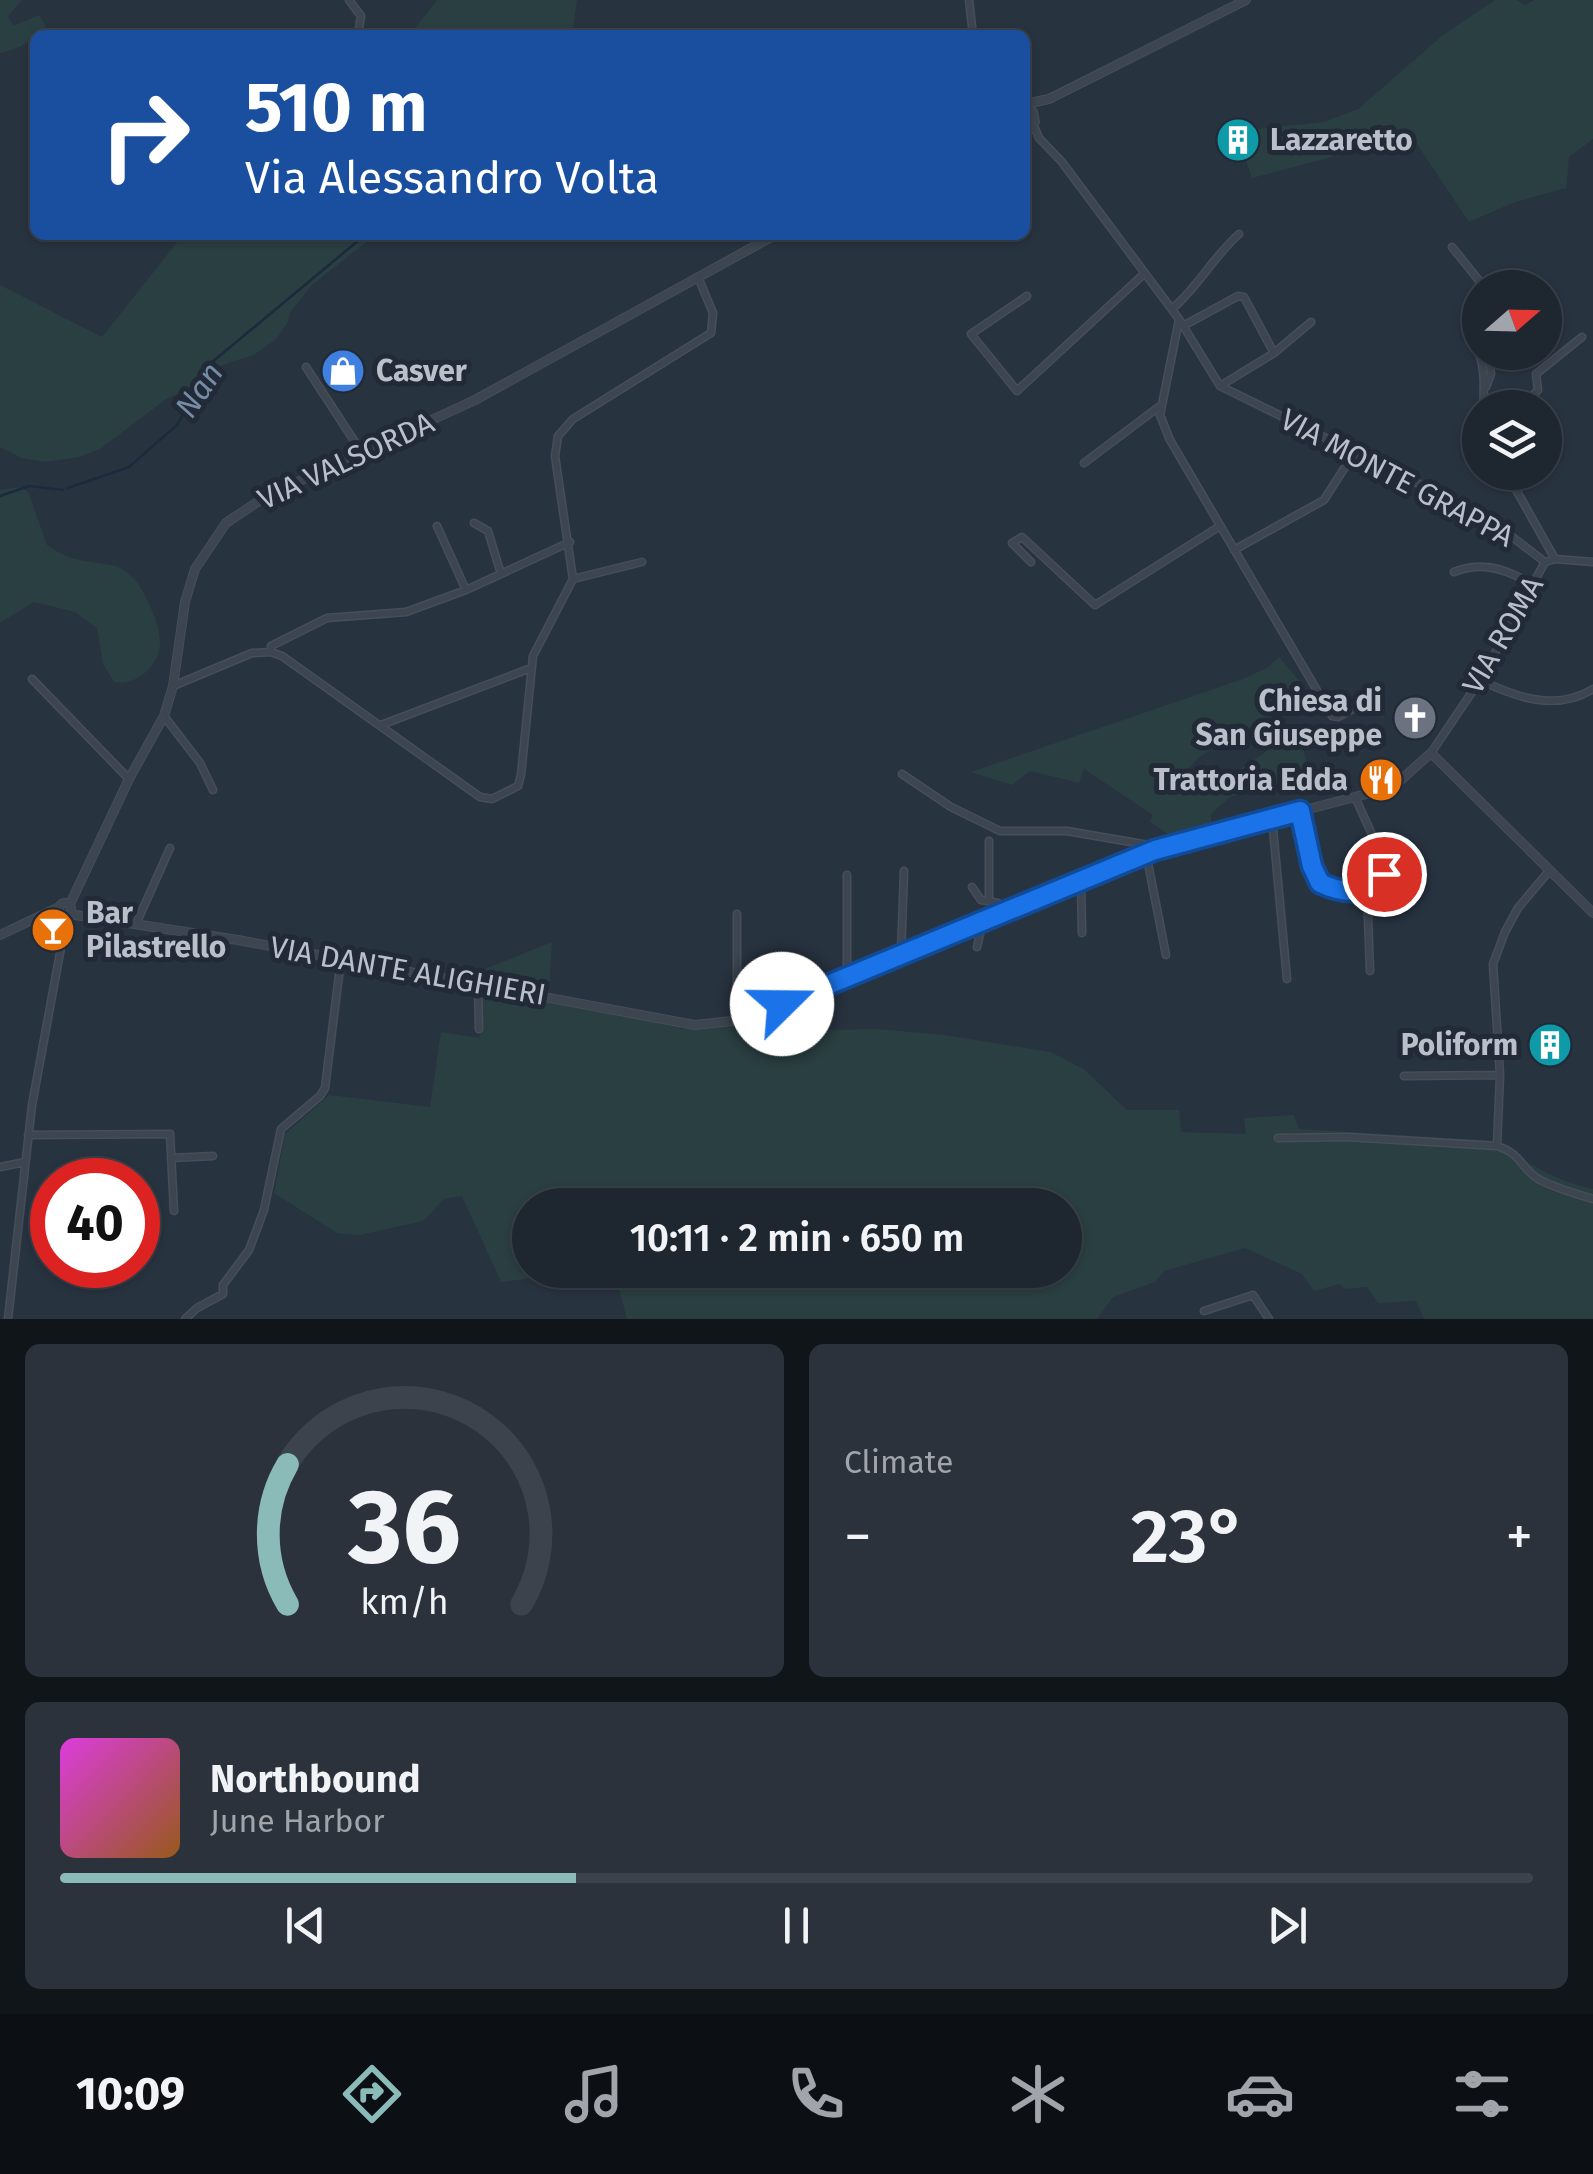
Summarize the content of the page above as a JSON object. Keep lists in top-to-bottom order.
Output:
{
  "streets": {
    "street": [
      "VIA VALSORDA",
      "VIA MONTE GRAPPA",
      "VIA ROMA",
      "VIA DANTE ALIGHIERI"
    ]
  },
  "crossings": [
    ["VIA VALSORDA", "VIA DANTE ALIGHIERI"],
    ["VIA MONTE GRAPPA", "VIA ROMA"],
    ["VIA ROMA", "VIA DANTE ALIGHIERI"]
  ],
  "water": ["Nan"],
  "places": {
    "building": ["Lazzaretto", "Poliform"],
    "shop": ["Casver"],
    "church": ["Chiesa di San Giuseppe"],
    "restaurant": ["Trattoria Edda"],
    "bar": ["Bar Pilastrello"]
  },
  "north": "right",
  "page": {
    "turn": ["510 m", "Via Alessandro Volta"],
    "limit": "40",
    "trip": "10:11 · 2 min · 650 m",
    "tile": "Climate",
    "heat": ["−", "23°", "+"],
    "song": ["Northbound", "June Harbor"],
    "tabs": "10:09",
    "gauge": ["36", "km/h"]
  }
}
